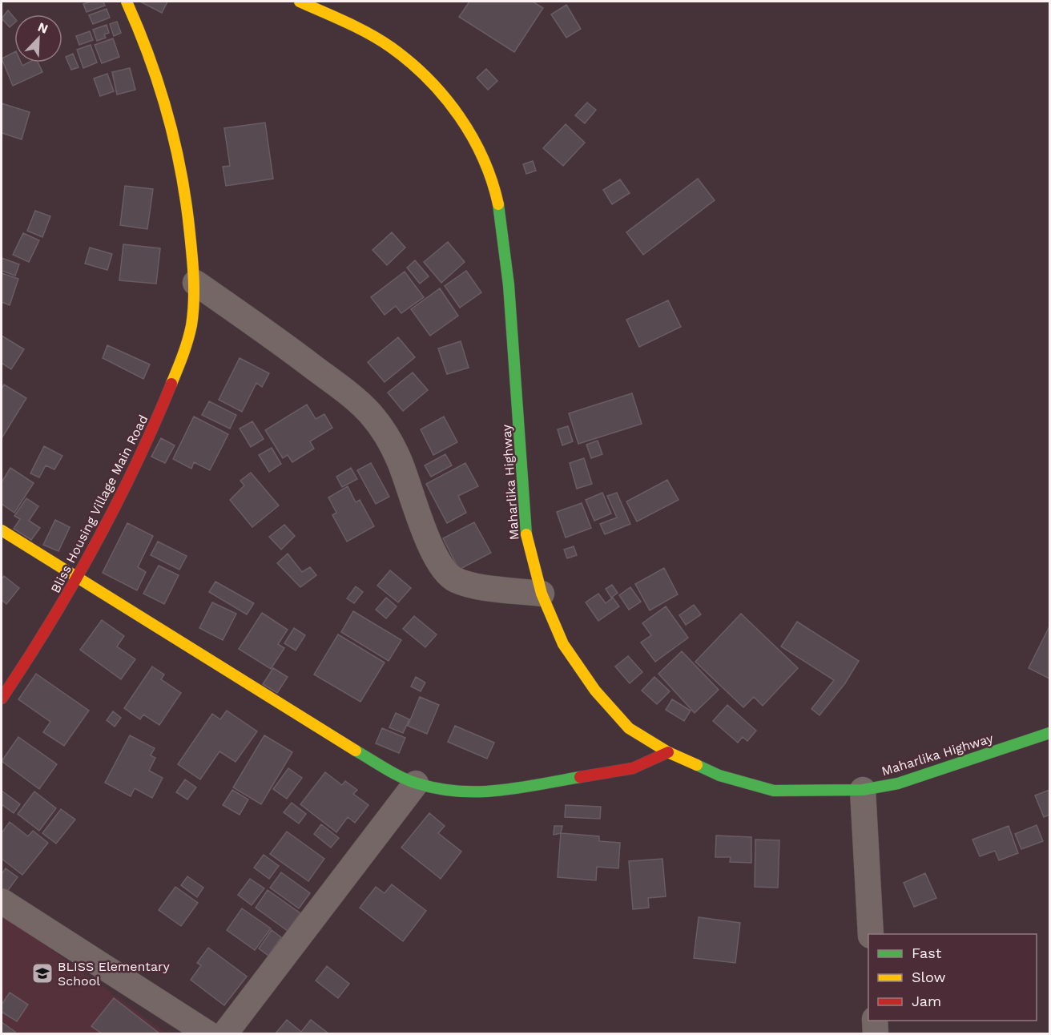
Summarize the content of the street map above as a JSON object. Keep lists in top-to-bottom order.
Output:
{
  "streets": {
    "main road": ["Maharlika Highway", "Bliss Housing Village Main Road"]
  },
  "places": {
    "school or university": ["BLISS Elementary School"]
  },
  "legend": ["Fast", "Slow", "Jam"],
  "north": "top right"
}
